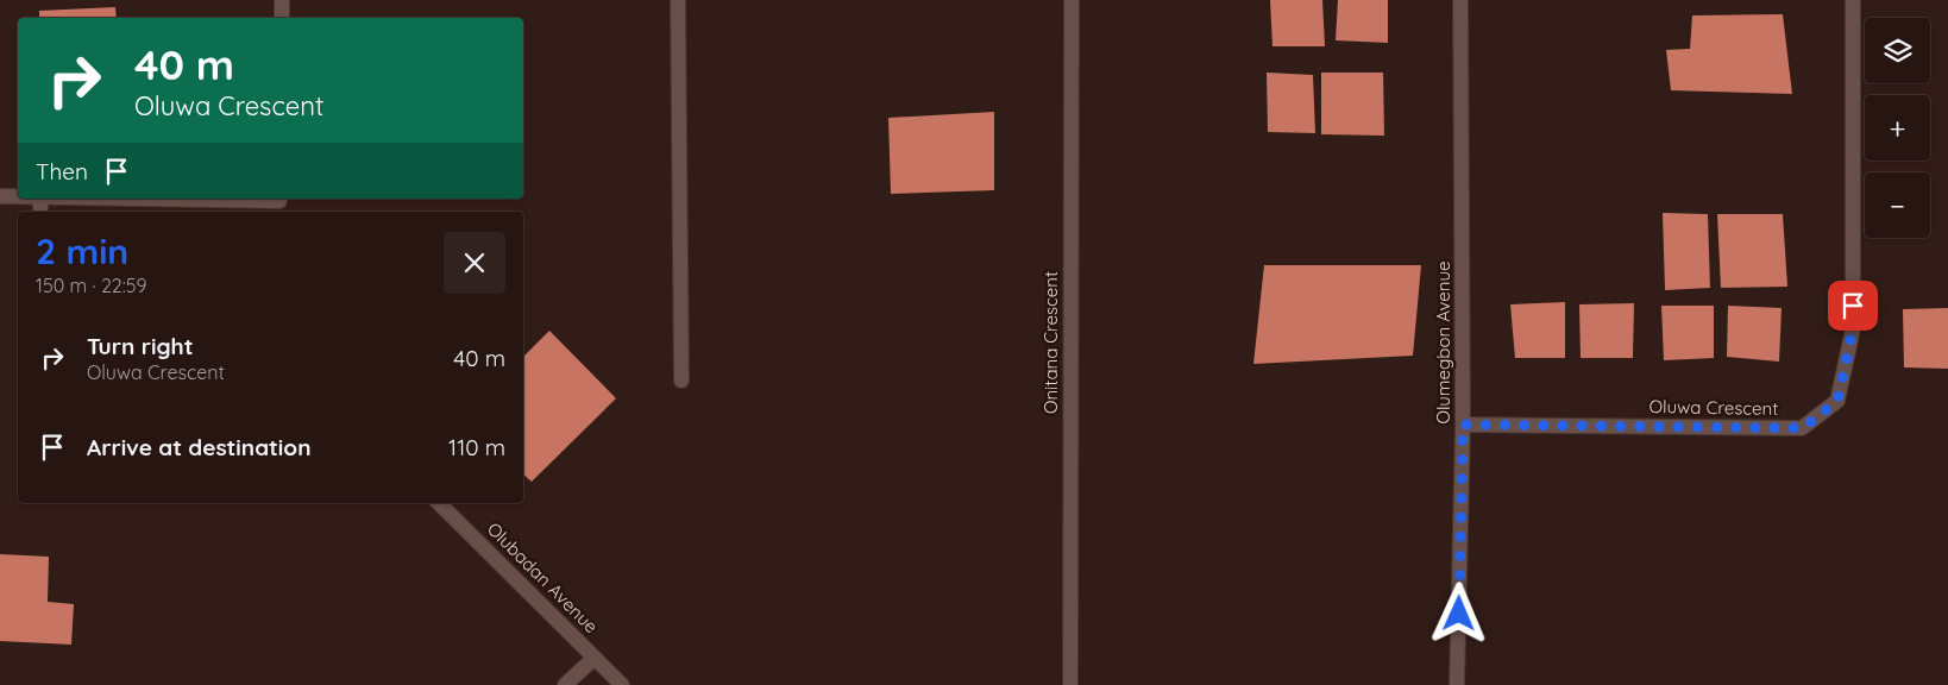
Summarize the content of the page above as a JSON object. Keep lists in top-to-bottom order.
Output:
{
  "streets": {
    "street": [
      "Onitana Crescent",
      "Olumegbon Avenue",
      "Oluwa Crescent",
      "Olubadan Avenue"
    ]
  },
  "crossings": [
    ["Olumegbon Avenue", "Oluwa Crescent"]
  ],
  "page": {
    "map_buttons": ["+", "−"],
    "turn": ["40 m", "Oluwa Crescent"],
    "then": "Then",
    "heading": ["2 min", "150 m · 22:59"],
    "list": [
      {
        "name": "Turn right",
        "note": "Oluwa Crescent",
        "value": "40 m"
      },
      {
        "name": "Arrive at destination",
        "value": "110 m"
      }
    ]
  }
}
